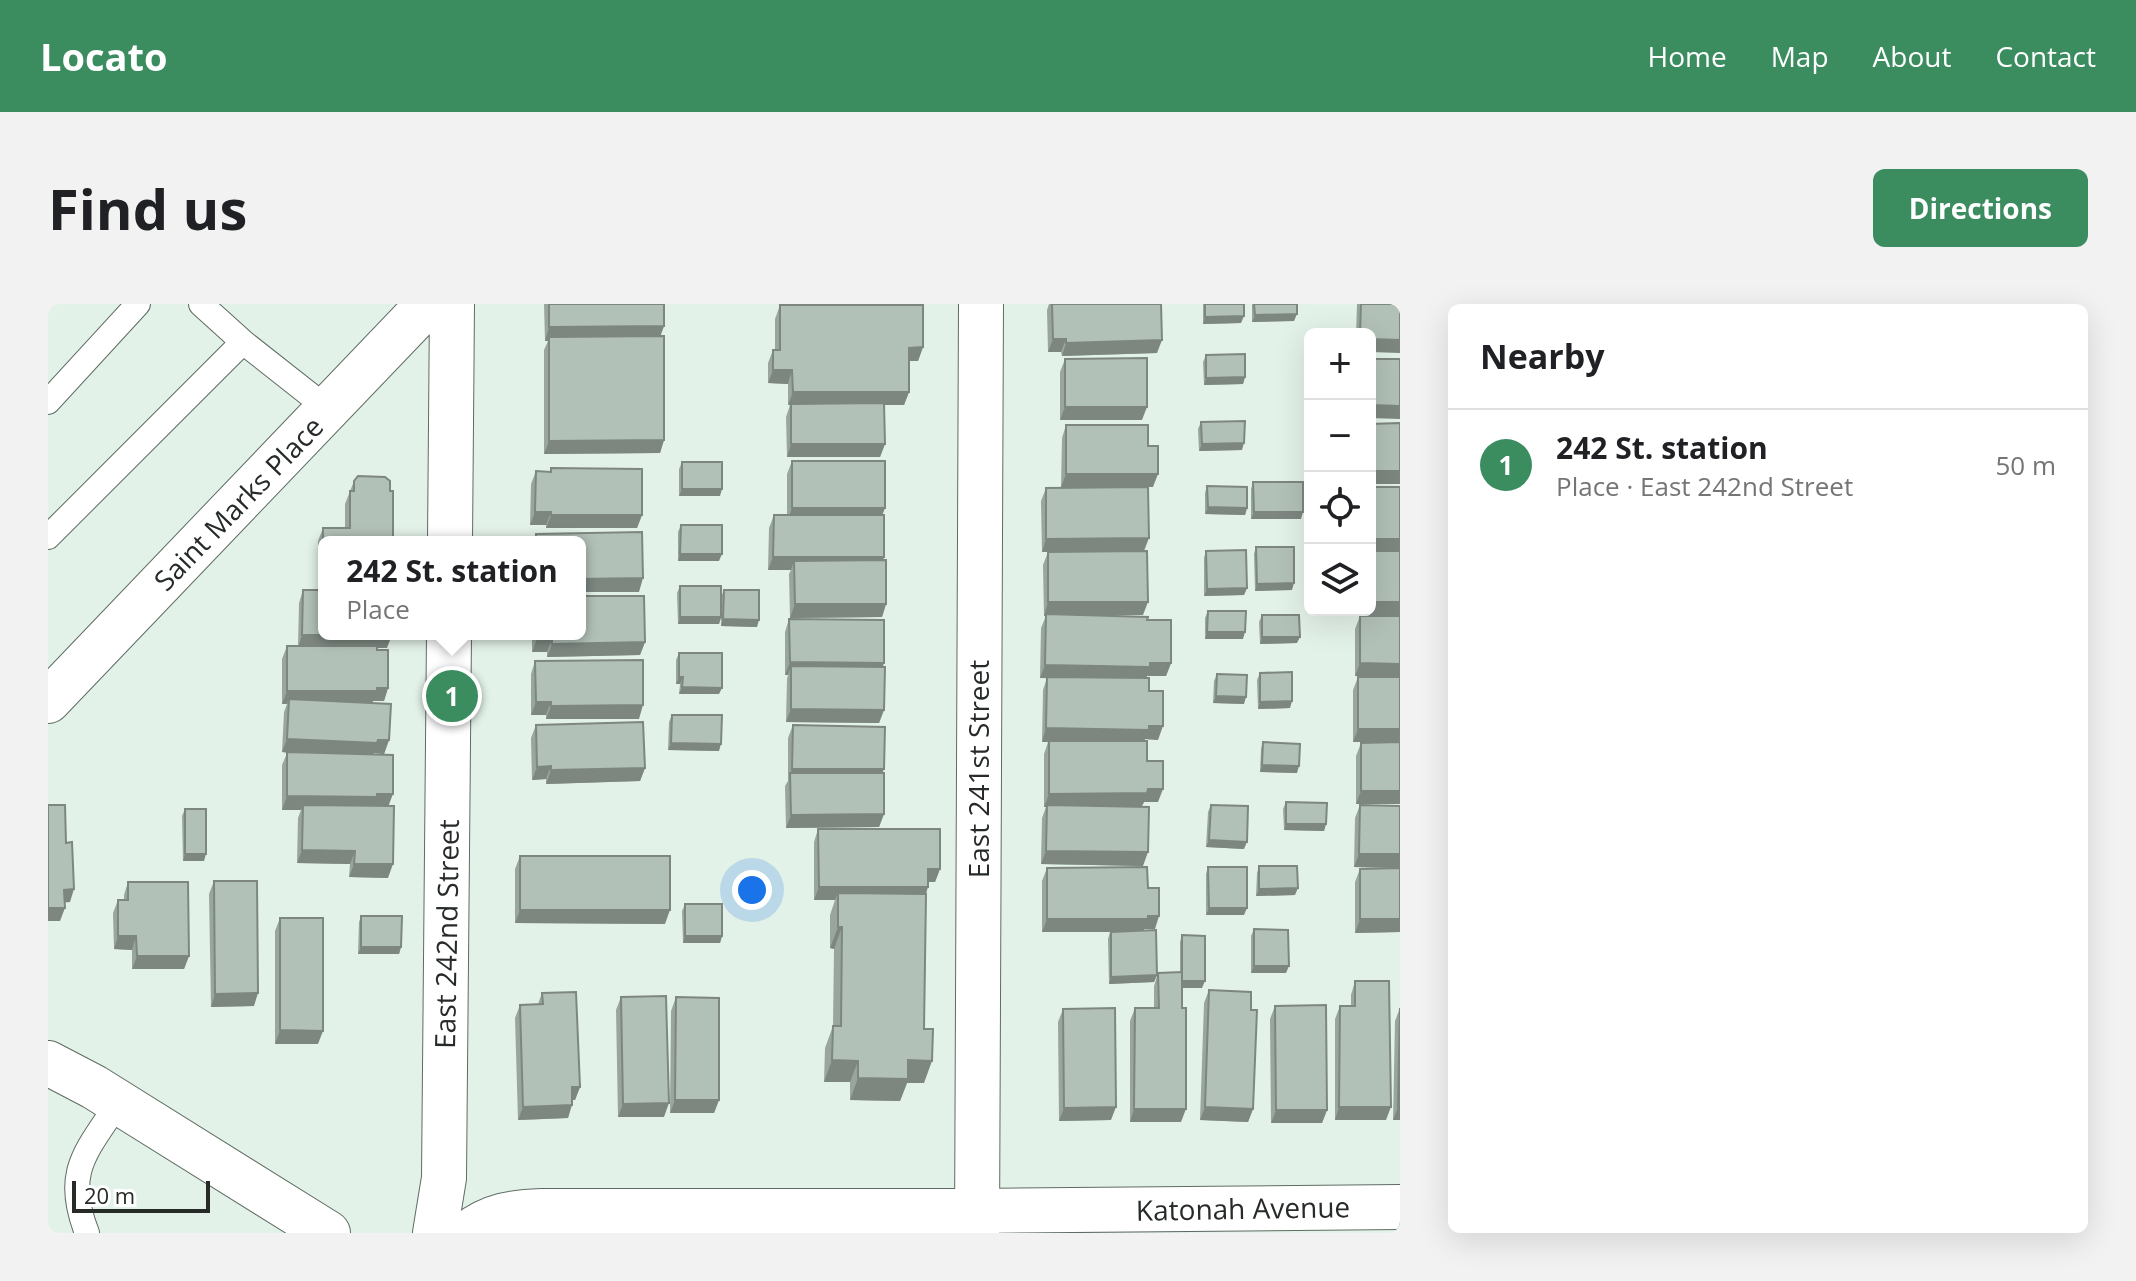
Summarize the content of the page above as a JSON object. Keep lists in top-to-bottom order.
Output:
{
  "streets": {
    "street": [
      "Saint Marks Place",
      "East 241st Street",
      "East 242nd Street",
      "Katonah Avenue"
    ]
  },
  "crossings": [
    ["East 241st Street", "Katonah Avenue"]
  ],
  "scale_bar": "20 m",
  "page": {
    "header": "Locato",
    "nav": [
      "Home",
      "Map",
      "About",
      "Contact"
    ],
    "buttons": "Directions",
    "title": "Find us",
    "heading": "Nearby",
    "map_buttons": ["+", "−"],
    "list": [
      {
        "mark": "1",
        "name": "242 St. station",
        "note": "Place · East 242nd Street",
        "value": "50 m"
      }
    ],
    "popup": ["242 St. station", "Place"],
    "pins": "1",
    "scale": "20 m"
  }
}
